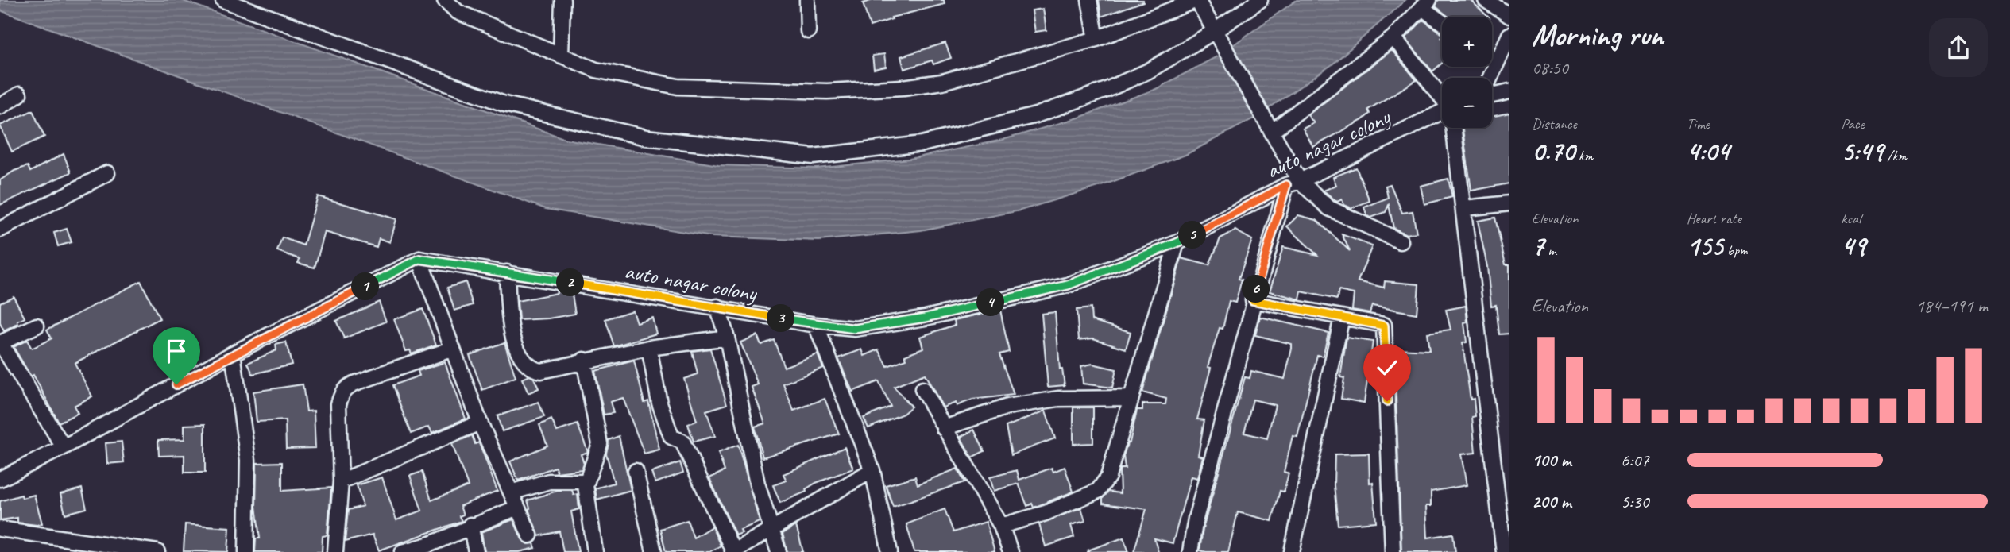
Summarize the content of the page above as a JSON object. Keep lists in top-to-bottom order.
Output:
{
  "streets": {
    "street": ["auto nagar colony"]
  },
  "page": {
    "heading": ["Morning run", "08:50"],
    "map_buttons": ["+", "−"],
    "stats": [
      ["Distance", "0.70 km"],
      ["Time", "4:04"],
      ["Pace", "5:49 /km"],
      ["Elevation", "7 m"],
      ["Heart rate", "155 bpm"],
      ["kcal", "49"]
    ],
    "pins": [
      "5",
      "2",
      "1",
      "6",
      "4",
      "3"
    ],
    "chart": ["Elevation", "184–191 m"],
    "list": [
      {
        "name": "100 m",
        "note": "6:07"
      },
      {
        "name": "200 m",
        "note": "5:30"
      }
    ]
  }
}
